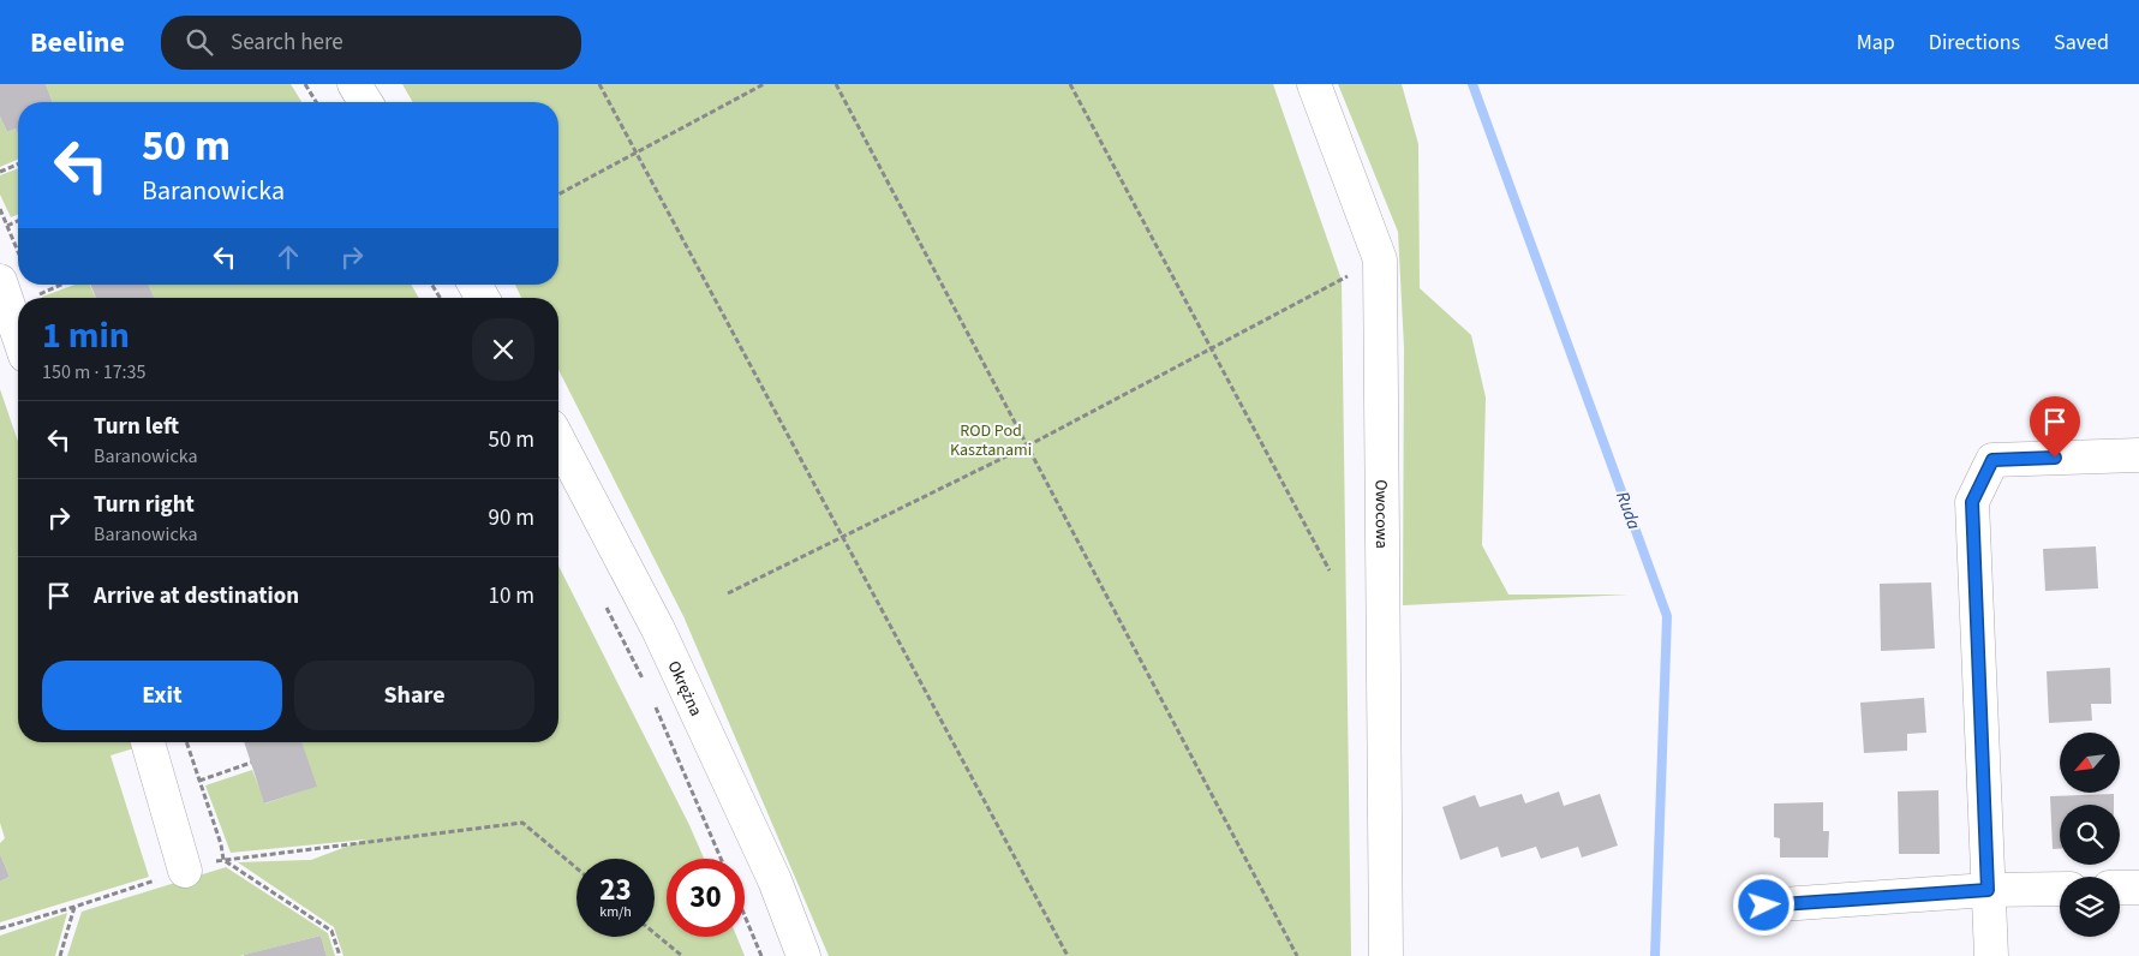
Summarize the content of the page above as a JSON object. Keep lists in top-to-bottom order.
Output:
{
  "streets": {
    "street": ["Owocowa", "Okrężna"]
  },
  "water": ["Ruda"],
  "parks": ["ROD Pod Kasztanami"],
  "north": "bottom left",
  "page": {
    "header": "Beeline",
    "search": "Search here",
    "nav": ["Map", "Directions", "Saved"],
    "turn": ["50 m", "Baranowicka"],
    "heading": ["1 min", "150 m · 17:35"],
    "list": [
      {
        "name": "Turn left",
        "note": "Baranowicka",
        "value": "50 m"
      },
      {
        "name": "Turn right",
        "note": "Baranowicka",
        "value": "90 m"
      },
      {
        "name": "Arrive at destination",
        "value": "10 m"
      }
    ],
    "buttons": ["Exit", "Share"],
    "speed": "23 km/h",
    "limit": "30"
  }
}
